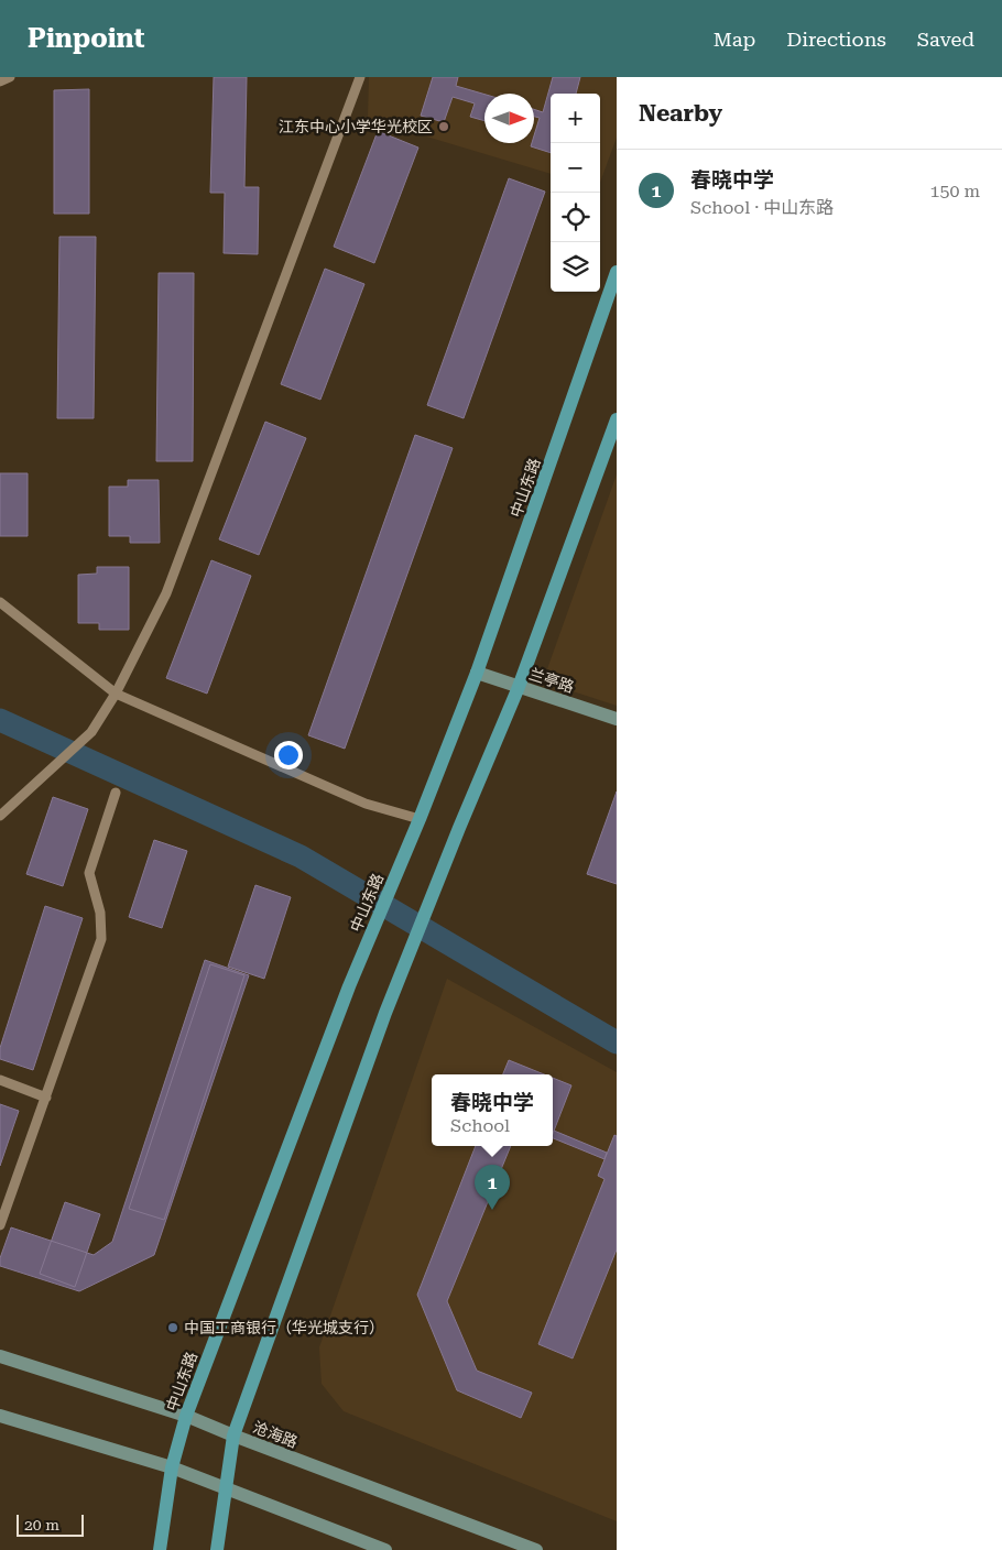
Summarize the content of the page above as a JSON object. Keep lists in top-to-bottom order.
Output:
{
  "streets": {
    "main road": ["中山东路", "兰亭路", "沧海路"]
  },
  "crossings": [
    ["中山东路", "兰亭路"],
    ["中山东路", "沧海路"]
  ],
  "places": ["江东中心小学华光校区", "中国工商银行（华光城支行）"],
  "scale_bar": "20 m",
  "north": "right",
  "page": {
    "header": "Pinpoint",
    "nav": ["Map", "Directions", "Saved"],
    "heading": "Nearby",
    "map_buttons": ["+", "−"],
    "list": [
      {
        "mark": "1",
        "name": "春晓中学",
        "note": "School · 中山东路",
        "value": "150 m"
      }
    ],
    "popup": ["春晓中学", "School"],
    "pins": "1",
    "scale": "20 m"
  }
}
